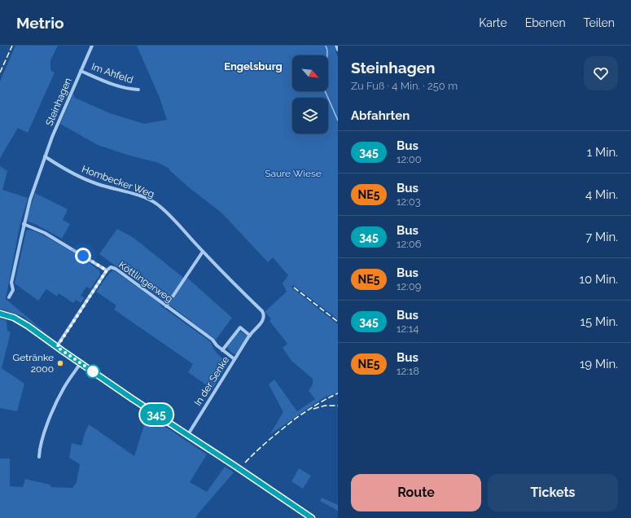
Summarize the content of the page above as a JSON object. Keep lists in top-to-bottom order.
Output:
{
  "streets": {
    "street": [
      "Im Ahfeld",
      "Steinhagen",
      "Hombecker Weg",
      "Köttlingerweg",
      "In der Senke"
    ]
  },
  "crossings": [
    ["Im Ahfeld", "Steinhagen"],
    ["Steinhagen", "Hombecker Weg"],
    ["Steinhagen", "Köttlingerweg"],
    ["Hombecker Weg", "In der Senke"],
    ["Köttlingerweg", "In der Senke"]
  ],
  "districts": ["Engelsburg"],
  "parks": ["Saure Wiese"],
  "places": ["Getränke 2000"],
  "lines": ["bus line 345"],
  "north": "bottom right",
  "page": {
    "header": "Metrio",
    "nav": ["Karte", "Ebenen", "Teilen"],
    "on_map": "345",
    "heading": [
      ["Steinhagen", "Zu Fuß · 4 Min. · 250 m"],
      "Abfahrten"
    ],
    "list": [
      {
        "mark": "345",
        "name": "Bus",
        "note": "12:00",
        "value": "1 Min."
      },
      {
        "mark": "NE5",
        "name": "Bus",
        "note": "12:03",
        "value": "4 Min."
      },
      {
        "mark": "345",
        "name": "Bus",
        "note": "12:06",
        "value": "7 Min."
      },
      {
        "mark": "NE5",
        "name": "Bus",
        "note": "12:09",
        "value": "10 Min."
      },
      {
        "mark": "345",
        "name": "Bus",
        "note": "12:14",
        "value": "15 Min."
      },
      {
        "mark": "NE5",
        "name": "Bus",
        "note": "12:18",
        "value": "19 Min."
      }
    ],
    "buttons": ["Route", "Tickets"]
  }
}
